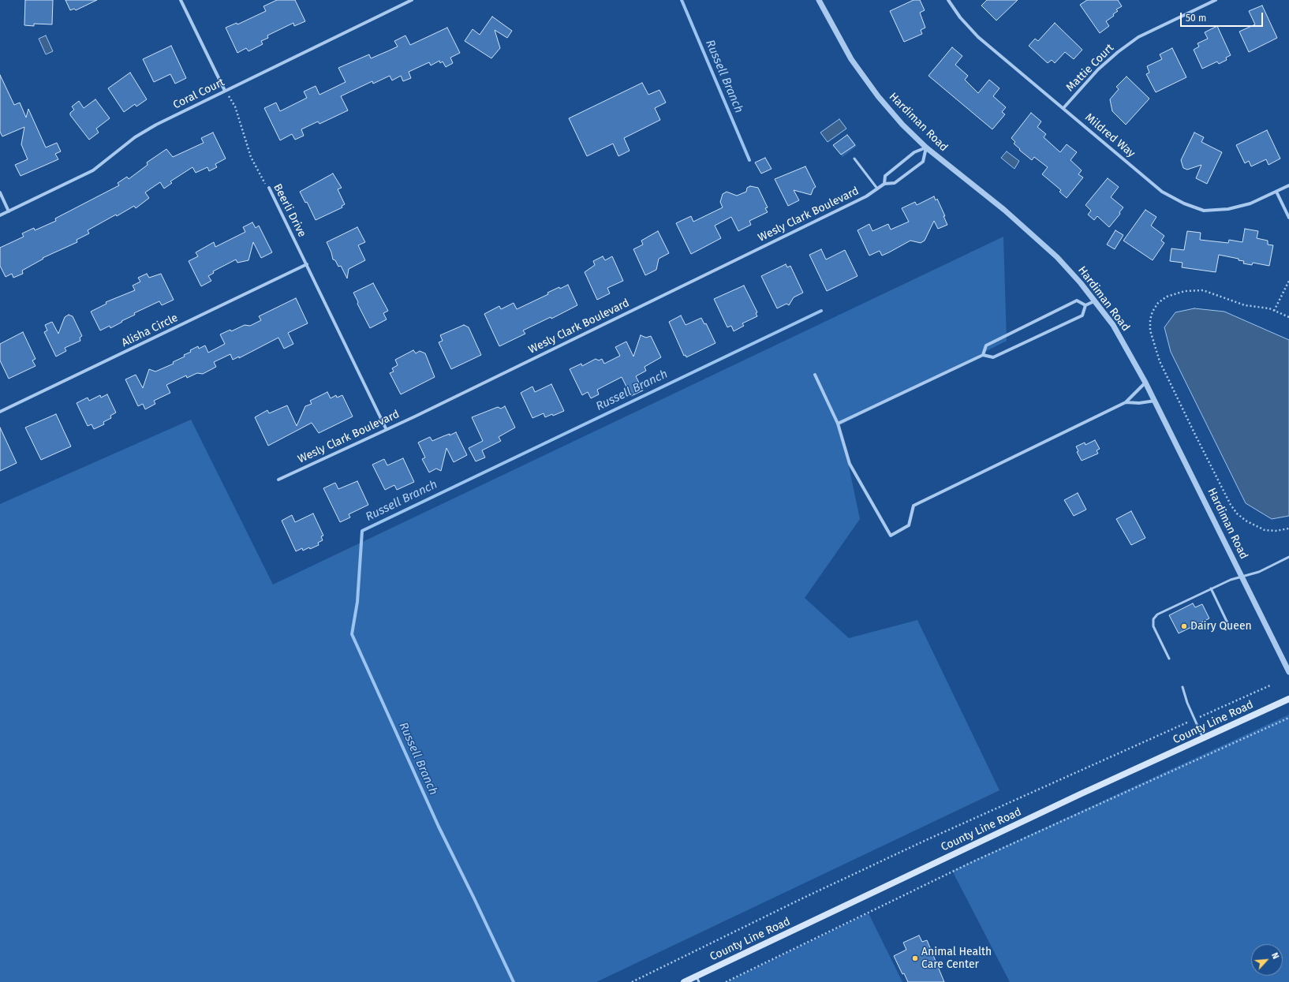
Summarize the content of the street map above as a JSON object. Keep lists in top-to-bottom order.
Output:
{
  "streets": {
    "main road": ["County Line Road"],
    "street": [
      "Mattie Court",
      "Coral Court",
      "Hardiman Road",
      "Mildred Way",
      "Beerli Drive",
      "Wesly Clark Boulevard",
      "Alisha Circle"
    ]
  },
  "crossings": [
    ["Mattie Court", "Mildred Way"],
    ["Coral Court", "Beerli Drive"],
    ["Hardiman Road", "Wesly Clark Boulevard"],
    ["Beerli Drive", "Wesly Clark Boulevard"],
    ["Beerli Drive", "Alisha Circle"]
  ],
  "water": ["Russell Branch"],
  "places": ["Dairy Queen", "Animal Health Care Center"],
  "scale_bar": "50 m",
  "north": "top right"
}
